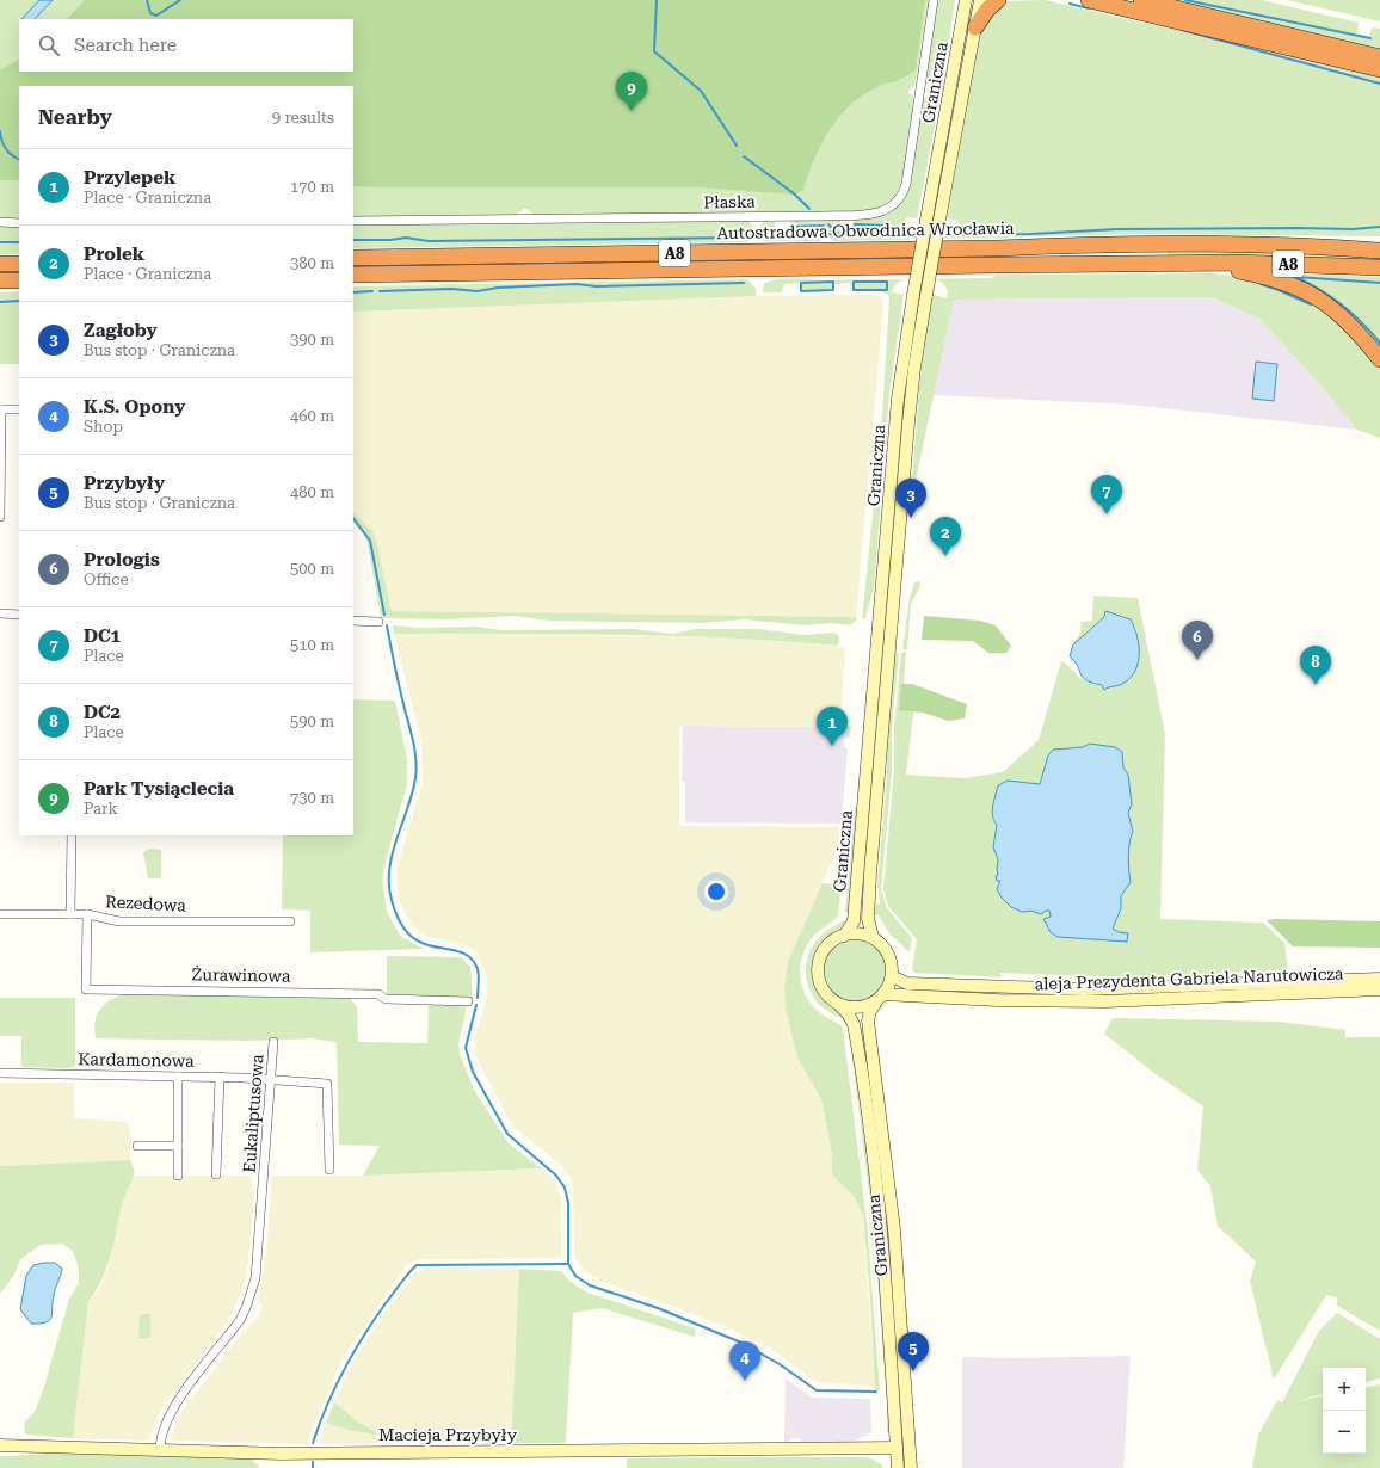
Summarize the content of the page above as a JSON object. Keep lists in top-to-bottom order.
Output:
{
  "streets": {
    "highway": ["Autostradowa Obwodnica Wrocławia", "A8"],
    "main road": ["Graniczna", "aleja Prezydenta Gabriela Narutowicza", "Macieja Przybyły"],
    "street": [
      "Płaska",
      "Rezedowa",
      "Żurawinowa",
      "Kardamonowa",
      "Eukaliptusowa"
    ]
  },
  "crossings": [
    ["Graniczna", "aleja Prezydenta Gabriela Narutowicza"],
    ["Graniczna", "Macieja Przybyły"],
    ["Rezedowa", "Żurawinowa"],
    ["Kardamonowa", "Eukaliptusowa"],
    ["Eukaliptusowa", "Macieja Przybyły"]
  ],
  "page": {
    "search": "Search here",
    "pins": [
      "9",
      "7",
      "3",
      "2",
      "6",
      "8",
      "1",
      "5",
      "4"
    ],
    "heading": ["Nearby", "9 results"],
    "list": [
      {
        "mark": "1",
        "name": "Przylepek",
        "note": "Place · Graniczna",
        "value": "170 m"
      },
      {
        "mark": "2",
        "name": "Prolek",
        "note": "Place · Graniczna",
        "value": "380 m"
      },
      {
        "mark": "3",
        "name": "Zagłoby",
        "note": "Bus stop · Graniczna",
        "value": "390 m"
      },
      {
        "mark": "4",
        "name": "K.S. Opony",
        "note": "Shop",
        "value": "460 m"
      },
      {
        "mark": "5",
        "name": "Przybyły",
        "note": "Bus stop · Graniczna",
        "value": "480 m"
      },
      {
        "mark": "6",
        "name": "Prologis",
        "note": "Office",
        "value": "500 m"
      },
      {
        "mark": "7",
        "name": "DC1",
        "note": "Place",
        "value": "510 m"
      },
      {
        "mark": "8",
        "name": "DC2",
        "note": "Place",
        "value": "590 m"
      },
      {
        "mark": "9",
        "name": "Park Tysiąclecia",
        "note": "Park",
        "value": "730 m"
      }
    ],
    "map_buttons": ["+", "−"]
  }
}
